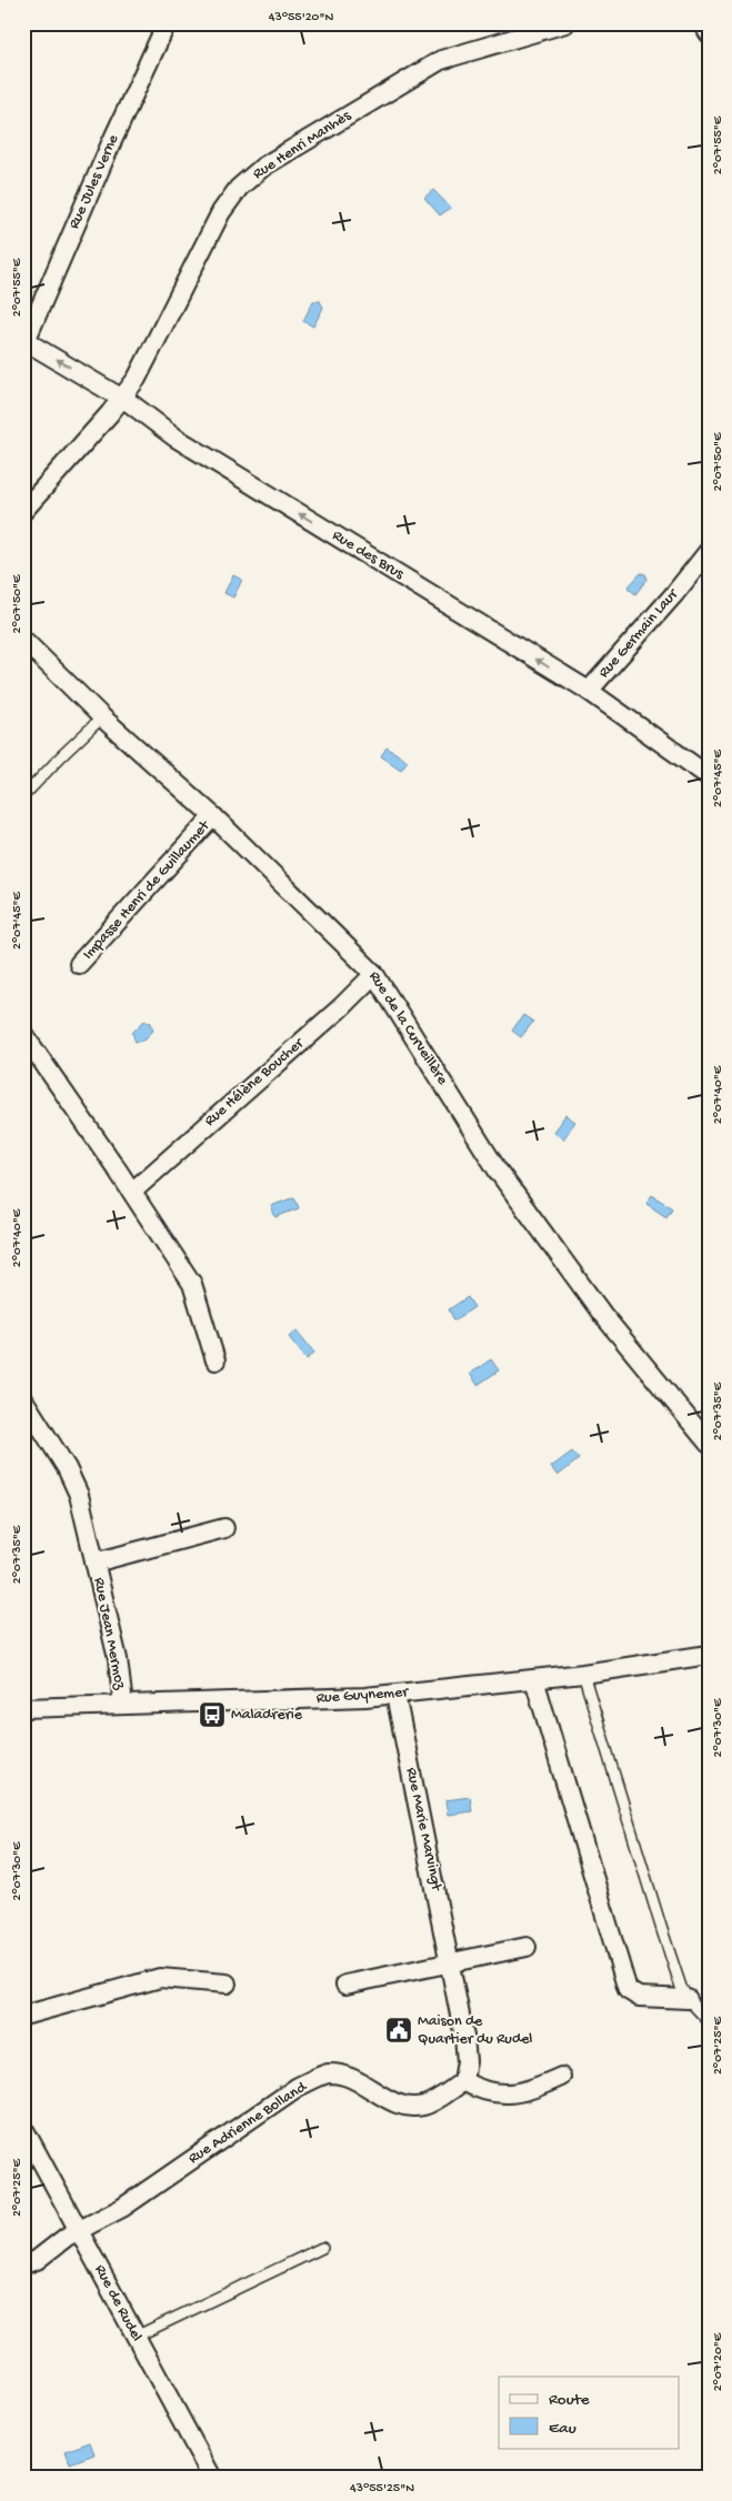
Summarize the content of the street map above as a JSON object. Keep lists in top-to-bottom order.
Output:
{
  "streets": {
    "street": [
      "Rue Henri Manhès",
      "Rue Jules Verne",
      "Rue des Brus",
      "Rue Germain Laur",
      "Impasse Henri de Guillaumet",
      "Rue de la Curveillère",
      "Rue Hélène Boucher",
      "Rue Jean Mermoz",
      "Rue Guynemer",
      "Rue Marie Marvingt",
      "Rue Adrienne Bolland",
      "Rue de Rudel"
    ]
  },
  "crossings": [
    ["Rue Henri Manhès", "Rue des Brus"],
    ["Rue Jules Verne", "Rue des Brus"],
    ["Rue des Brus", "Rue Germain Laur"],
    ["Impasse Henri de Guillaumet", "Rue de la Curveillère"],
    ["Rue de la Curveillère", "Rue Hélène Boucher"],
    ["Rue Jean Mermoz", "Rue Guynemer"],
    ["Rue Guynemer", "Rue Marie Marvingt"],
    ["Rue Marie Marvingt", "Rue Adrienne Bolland"],
    ["Rue Adrienne Bolland", "Rue de Rudel"]
  ],
  "one_way": ["Rue des Brus"],
  "places": {
    "bus stop": ["Maladrerie"],
    "public building": ["Maison de Quartier du Rudel"]
  },
  "legend": ["Route", "Eau"],
  "coordinates": [
    "43°55'20\"N",
    "2°07'55\"E",
    "2°07'50\"E",
    "2°07'45\"E",
    "2°07'40\"E",
    "2°07'35\"E",
    "2°07'30\"E",
    "2°07'25\"E",
    "2°07'20\"E",
    "43°55'25\"N"
  ]
}
